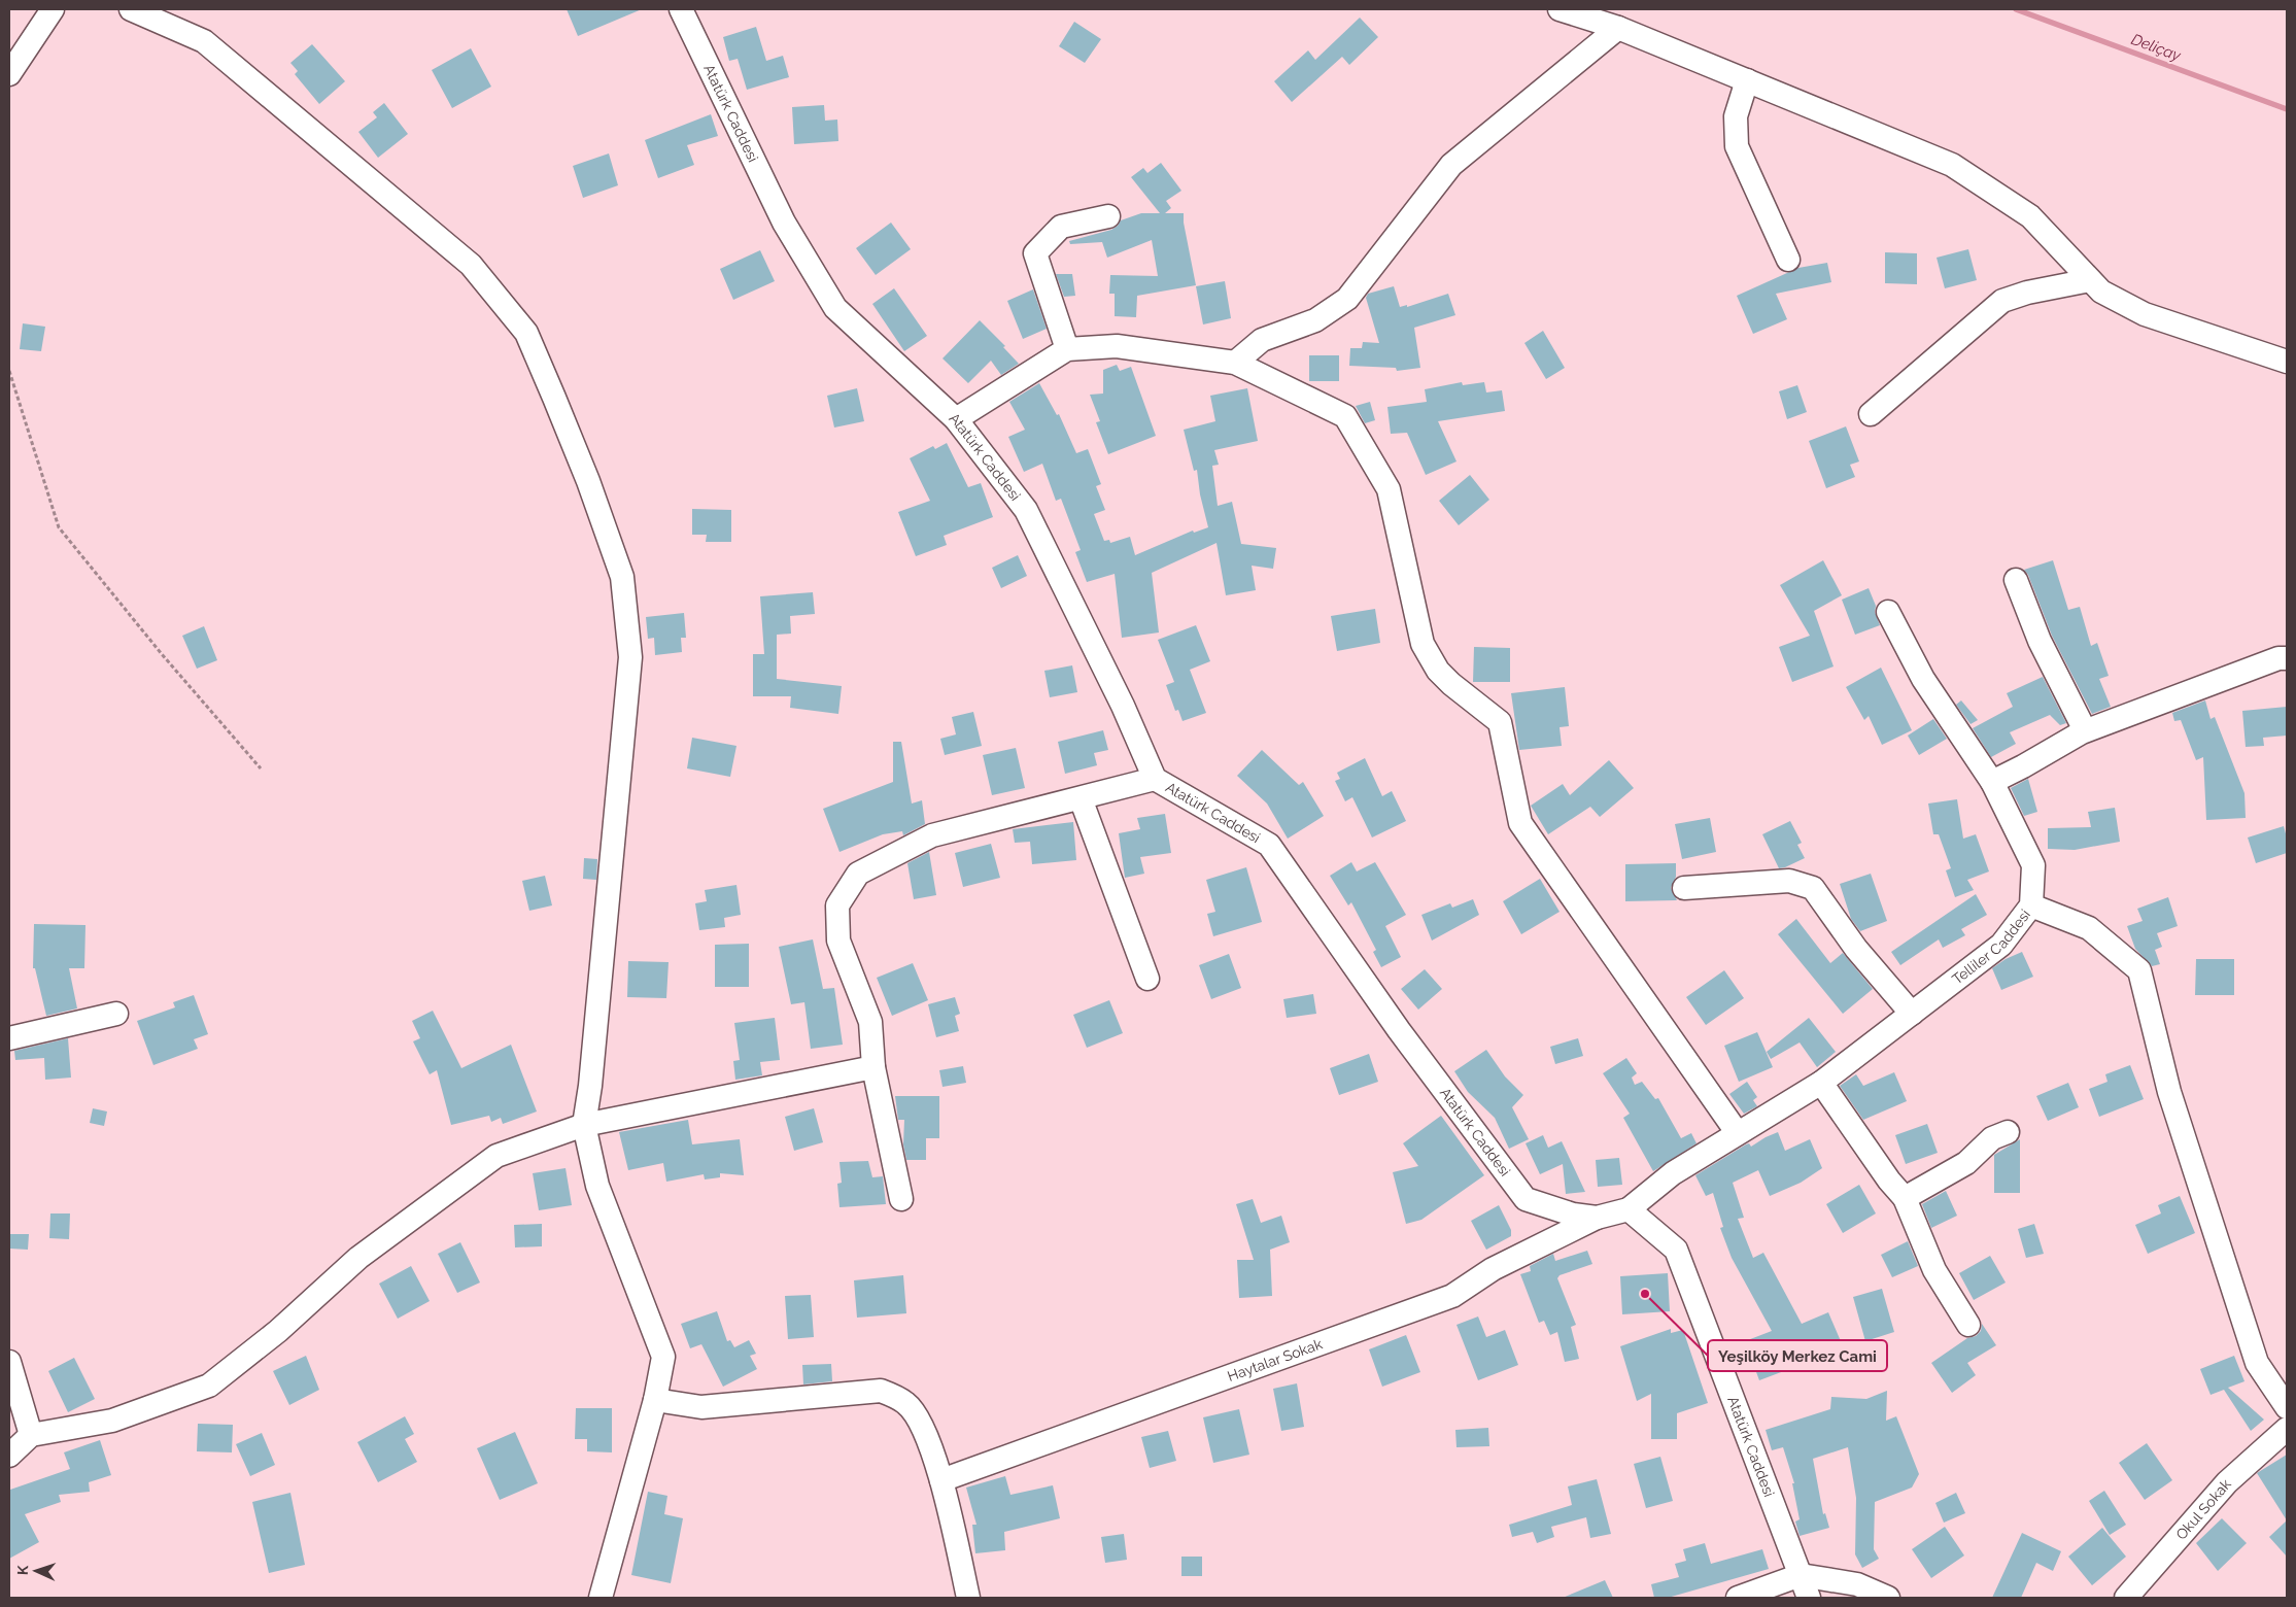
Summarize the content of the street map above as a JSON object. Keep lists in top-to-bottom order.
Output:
{
  "streets": {
    "street": [
      "Atatürk Caddesi",
      "Telliler Caddesi",
      "Haytalar Sokak",
      "Okul Sokak"
    ]
  },
  "crossings": [
    ["Atatürk Caddesi", "Telliler Caddesi"],
    ["Atatürk Caddesi", "Haytalar Sokak"]
  ],
  "water": ["Deliçay"],
  "places": ["Yeşilköy Merkez Cami"],
  "north": "left"
}
